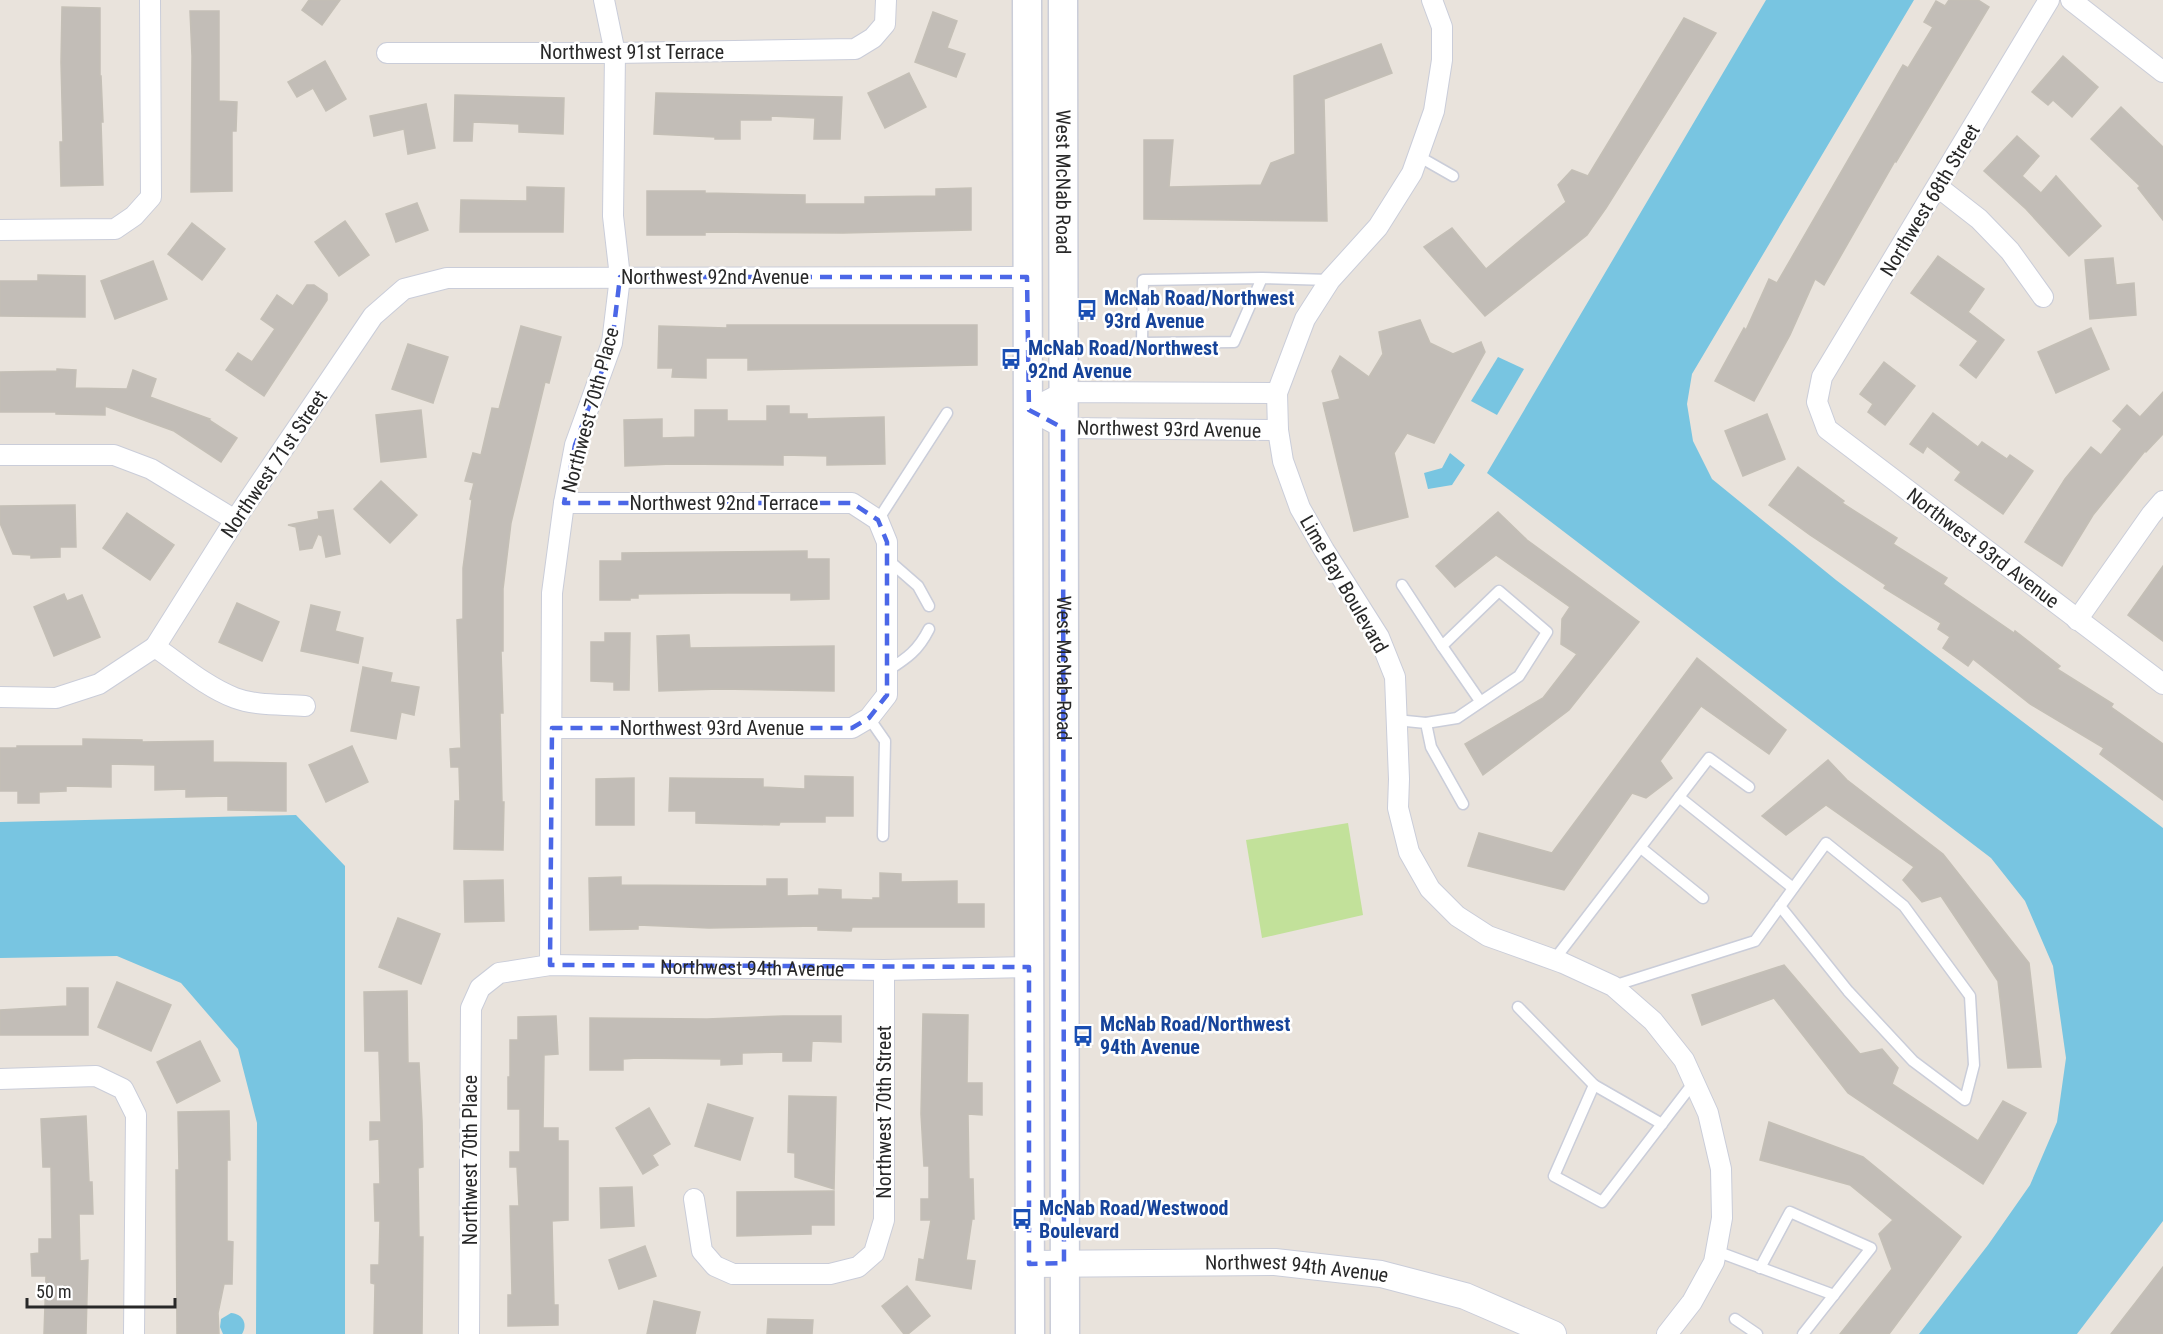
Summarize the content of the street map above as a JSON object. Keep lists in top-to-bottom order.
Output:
{
  "streets": {
    "main road": ["West McNab Road"],
    "street": [
      "Northwest 91st Terrace",
      "Northwest 68th Street",
      "Northwest 92nd Avenue",
      "Northwest 70th Place",
      "Northwest 93rd Avenue",
      "Northwest 71st Street",
      "Northwest 92nd Terrace",
      "Lime Bay Boulevard",
      "Northwest 94th Avenue",
      "Northwest 70th Street"
    ]
  },
  "crossings": [
    ["Northwest 91st Terrace", "Northwest 70th Place"],
    ["West McNab Road", "Northwest 92nd Avenue"],
    ["West McNab Road", "Northwest 93rd Avenue"],
    ["West McNab Road", "Northwest 94th Avenue"],
    ["Northwest 68th Street", "Northwest 93rd Avenue"],
    ["Northwest 92nd Avenue", "Northwest 70th Place"],
    ["Northwest 92nd Avenue", "Northwest 71st Street"],
    ["Northwest 70th Place", "Northwest 93rd Avenue"],
    ["Northwest 70th Place", "Northwest 92nd Terrace"],
    ["Northwest 70th Place", "Northwest 94th Avenue"],
    ["Northwest 93rd Avenue", "Lime Bay Boulevard"],
    ["Northwest 94th Avenue", "Northwest 70th Street"]
  ],
  "places": {
    "bus stop": [
      "McNab Road/Northwest 93rd Avenue",
      "McNab Road/Northwest 92nd Avenue",
      "McNab Road/Northwest 94th Avenue",
      "McNab Road/Westwood Boulevard"
    ]
  },
  "scale_bar": "50 m"
}
